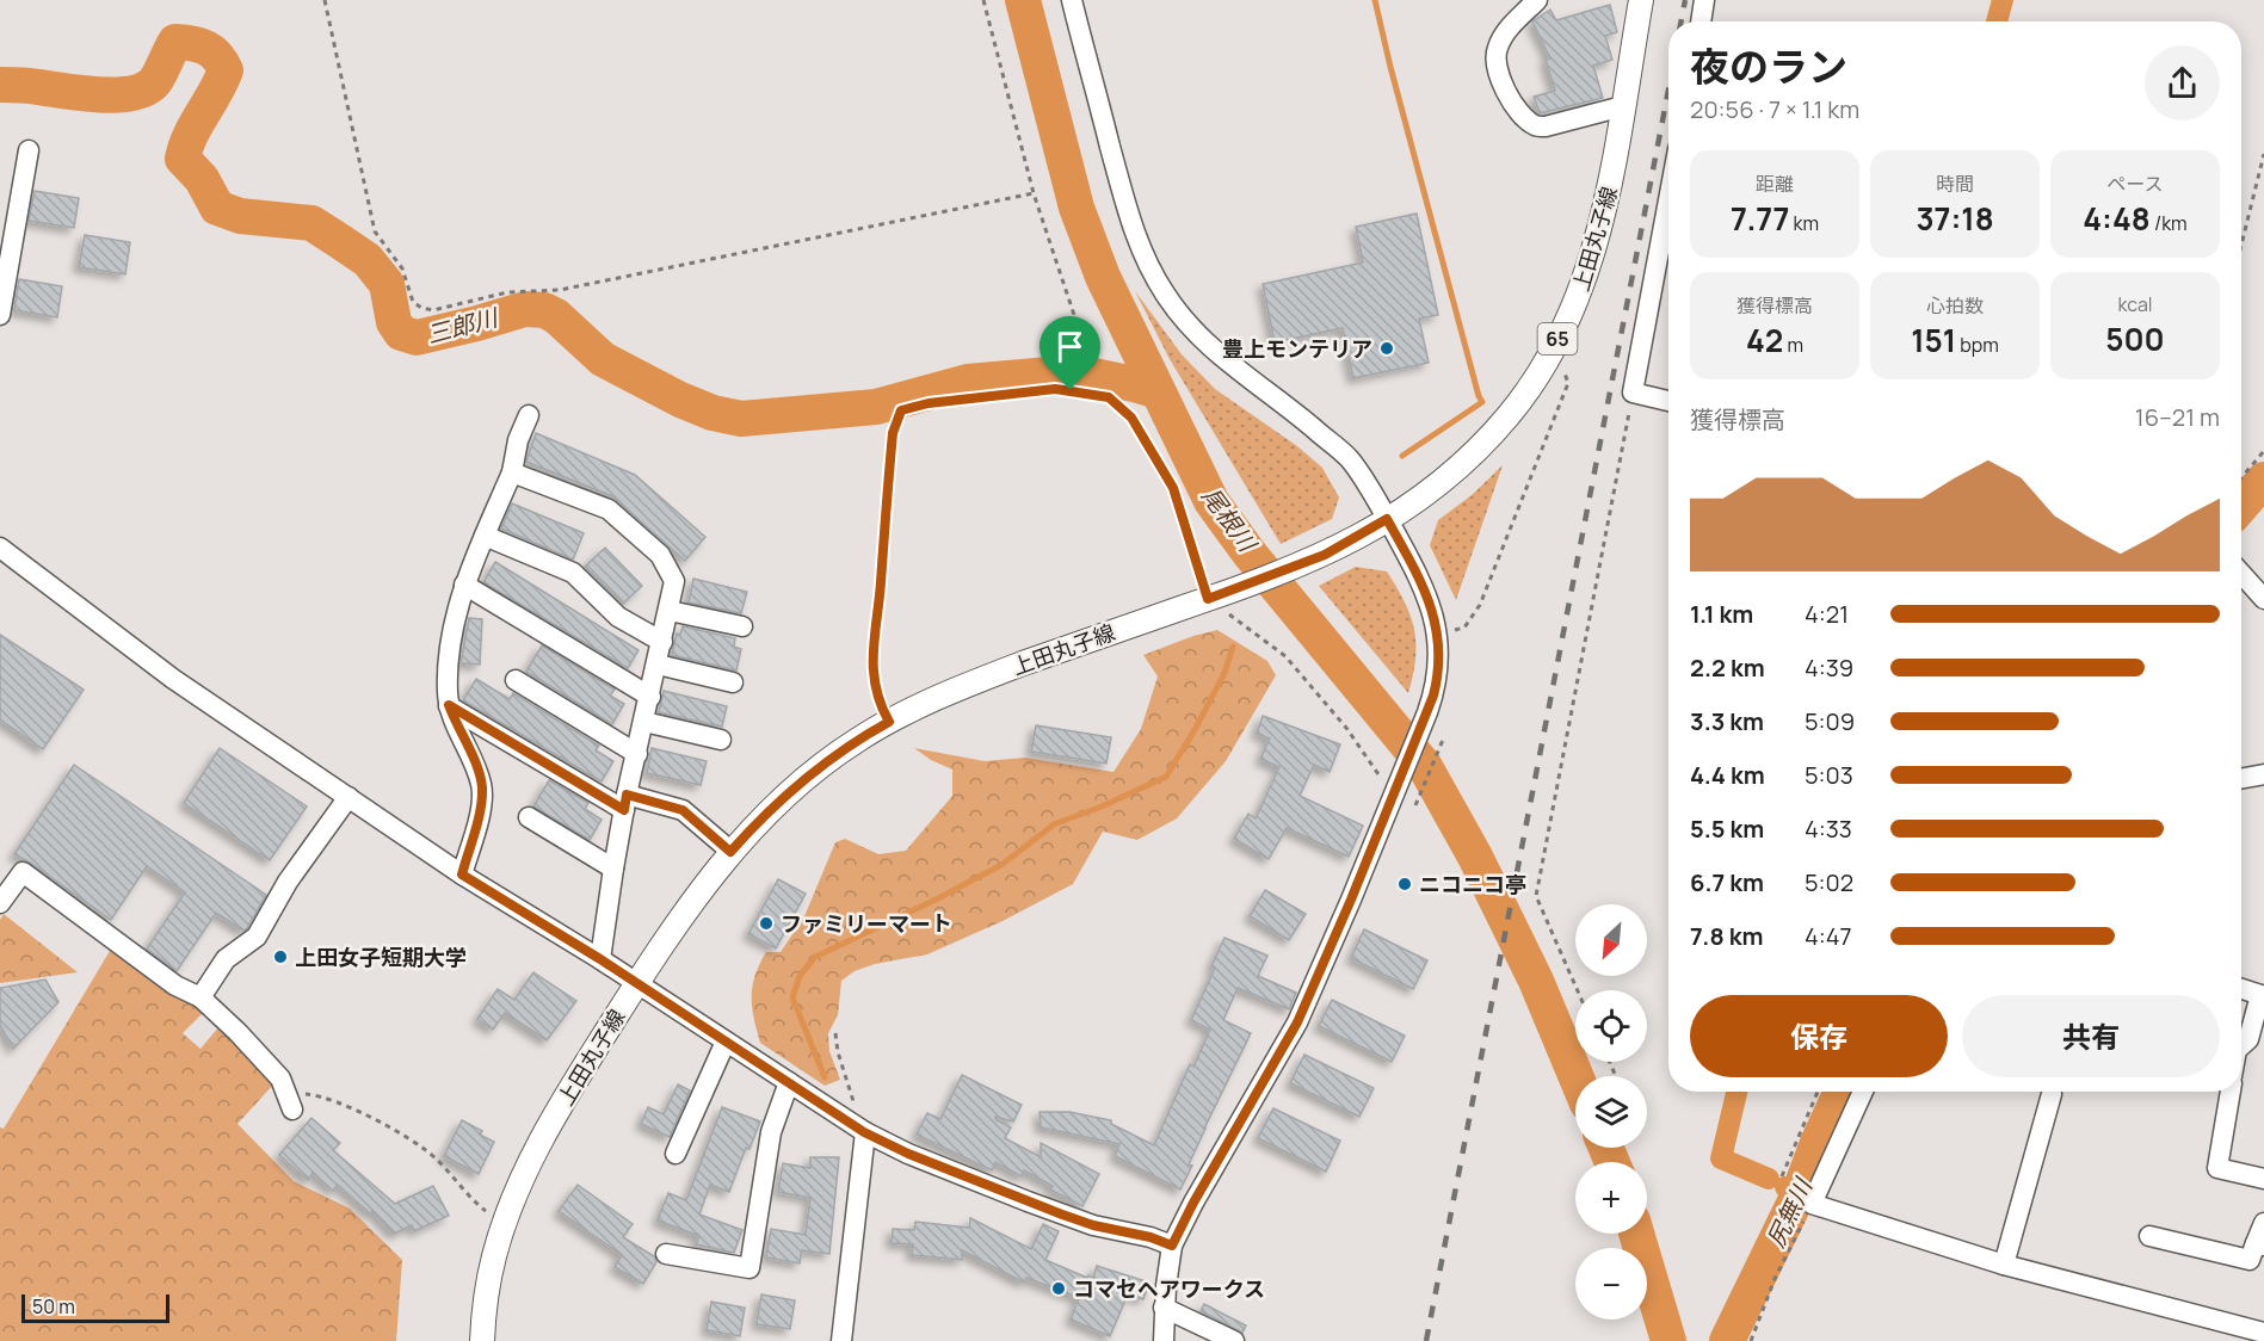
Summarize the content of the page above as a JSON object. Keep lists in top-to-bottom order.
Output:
{
  "streets": {
    "main road": ["上田丸子線", "65"]
  },
  "water": ["三郎川", "尾根川", "尻無川"],
  "places": [
    "豊上モンテリア",
    "ニコニコ亭",
    "ファミリーマート",
    "上田女子短期大学",
    "コマセヘアワークス"
  ],
  "scale_bar": "50 m",
  "north": "bottom left",
  "page": {
    "heading": ["夜のラン", "20:56 · 7 × 1.1 km"],
    "stats": [
      ["距離", "7.77 km"],
      ["時間", "37:18"],
      ["ペース", "4:48 /km"],
      ["獲得標高", "42 m"],
      ["心拍数", "151 bpm"],
      ["kcal", "500"]
    ],
    "chart": ["獲得標高", "16–21 m"],
    "list": [
      {
        "name": "1.1 km",
        "note": "4:21"
      },
      {
        "name": "2.2 km",
        "note": "4:39"
      },
      {
        "name": "3.3 km",
        "note": "5:09"
      },
      {
        "name": "4.4 km",
        "note": "5:03"
      },
      {
        "name": "5.5 km",
        "note": "4:33"
      },
      {
        "name": "6.7 km",
        "note": "5:02"
      },
      {
        "name": "7.8 km",
        "note": "4:47"
      }
    ],
    "map_buttons": ["+", "−"],
    "buttons": ["保存", "共有"],
    "scale": "50 m"
  }
}
